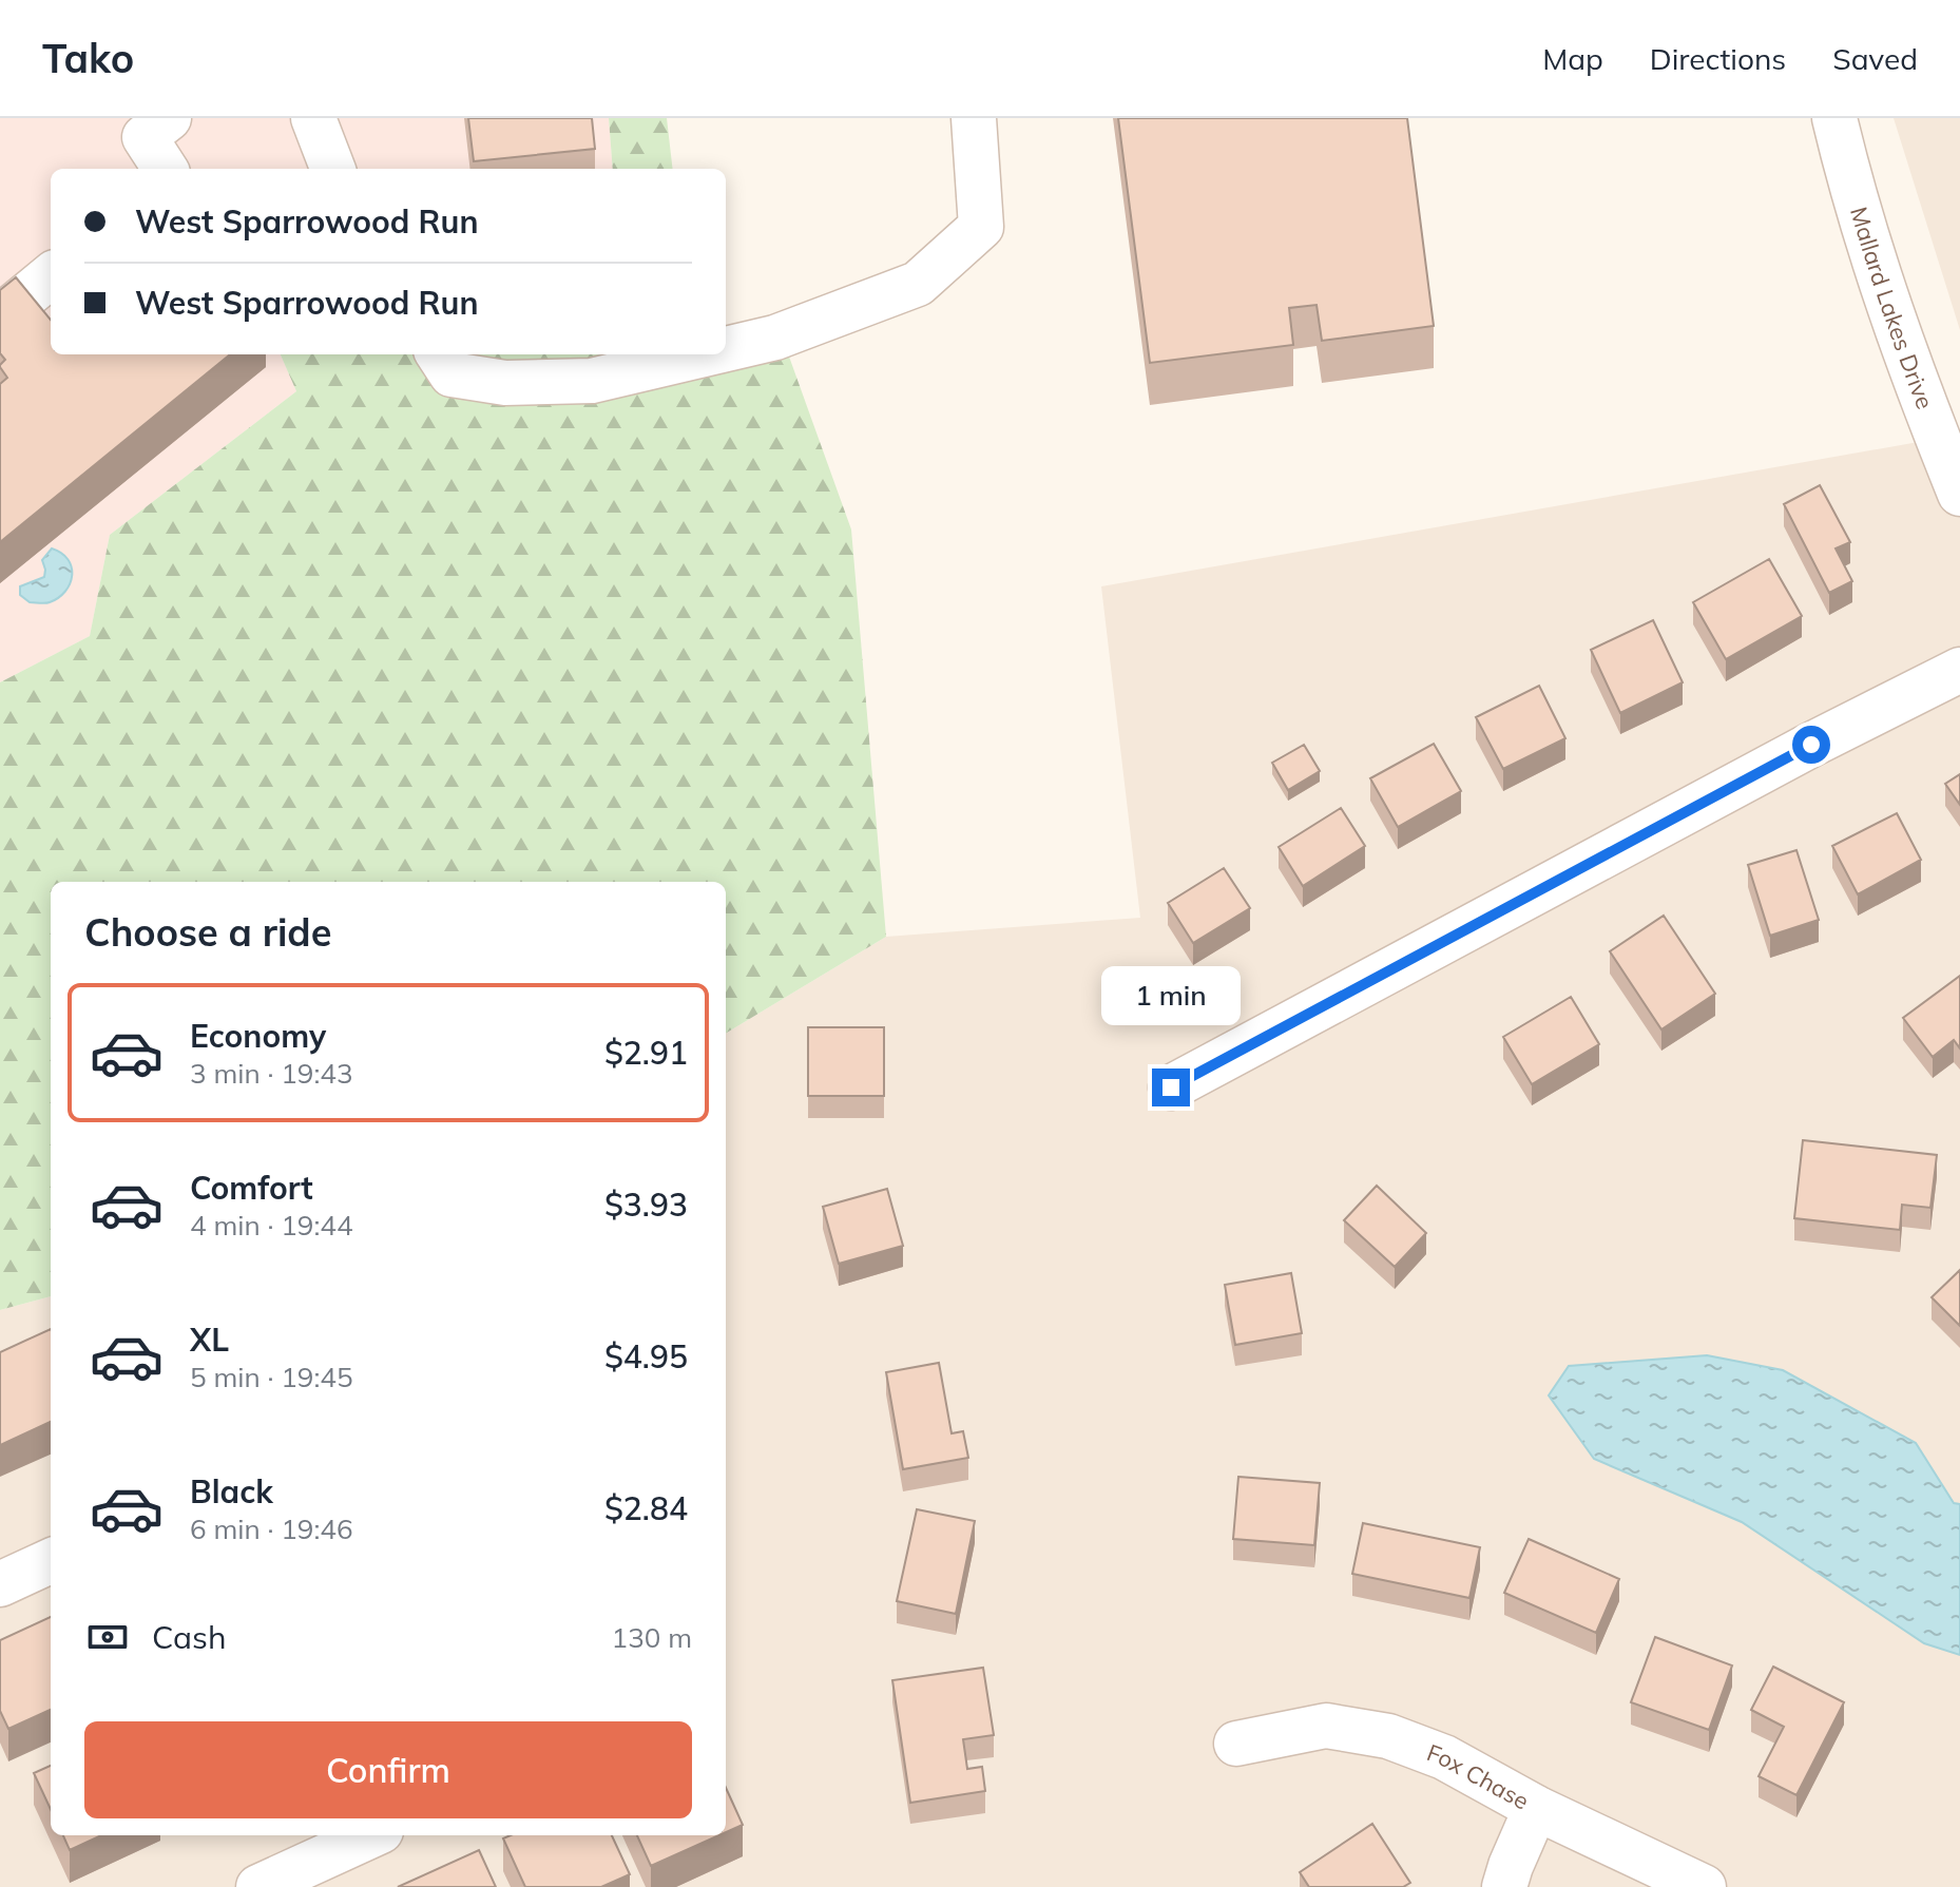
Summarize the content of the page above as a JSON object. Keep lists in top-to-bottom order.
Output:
{
  "streets": {
    "street": ["Mallard Lakes Drive", "Fox Chase"]
  },
  "page": {
    "header": "Tako",
    "nav": ["Map", "Directions", "Saved"],
    "banner": ["West Sparrowood Run", "West Sparrowood Run"],
    "heading": "Choose a ride",
    "bubble": "1 min",
    "list": [
      {
        "name": "Economy",
        "note": "3 min · 19:43",
        "value": "$2.91"
      },
      {
        "name": "Comfort",
        "note": "4 min · 19:44",
        "value": "$3.93"
      },
      {
        "name": "XL",
        "note": "5 min · 19:45",
        "value": "$4.95"
      },
      {
        "name": "Black",
        "note": "6 min · 19:46",
        "value": "$2.84"
      }
    ],
    "pay": ["Cash", "130 m"],
    "buttons": "Confirm"
  }
}
